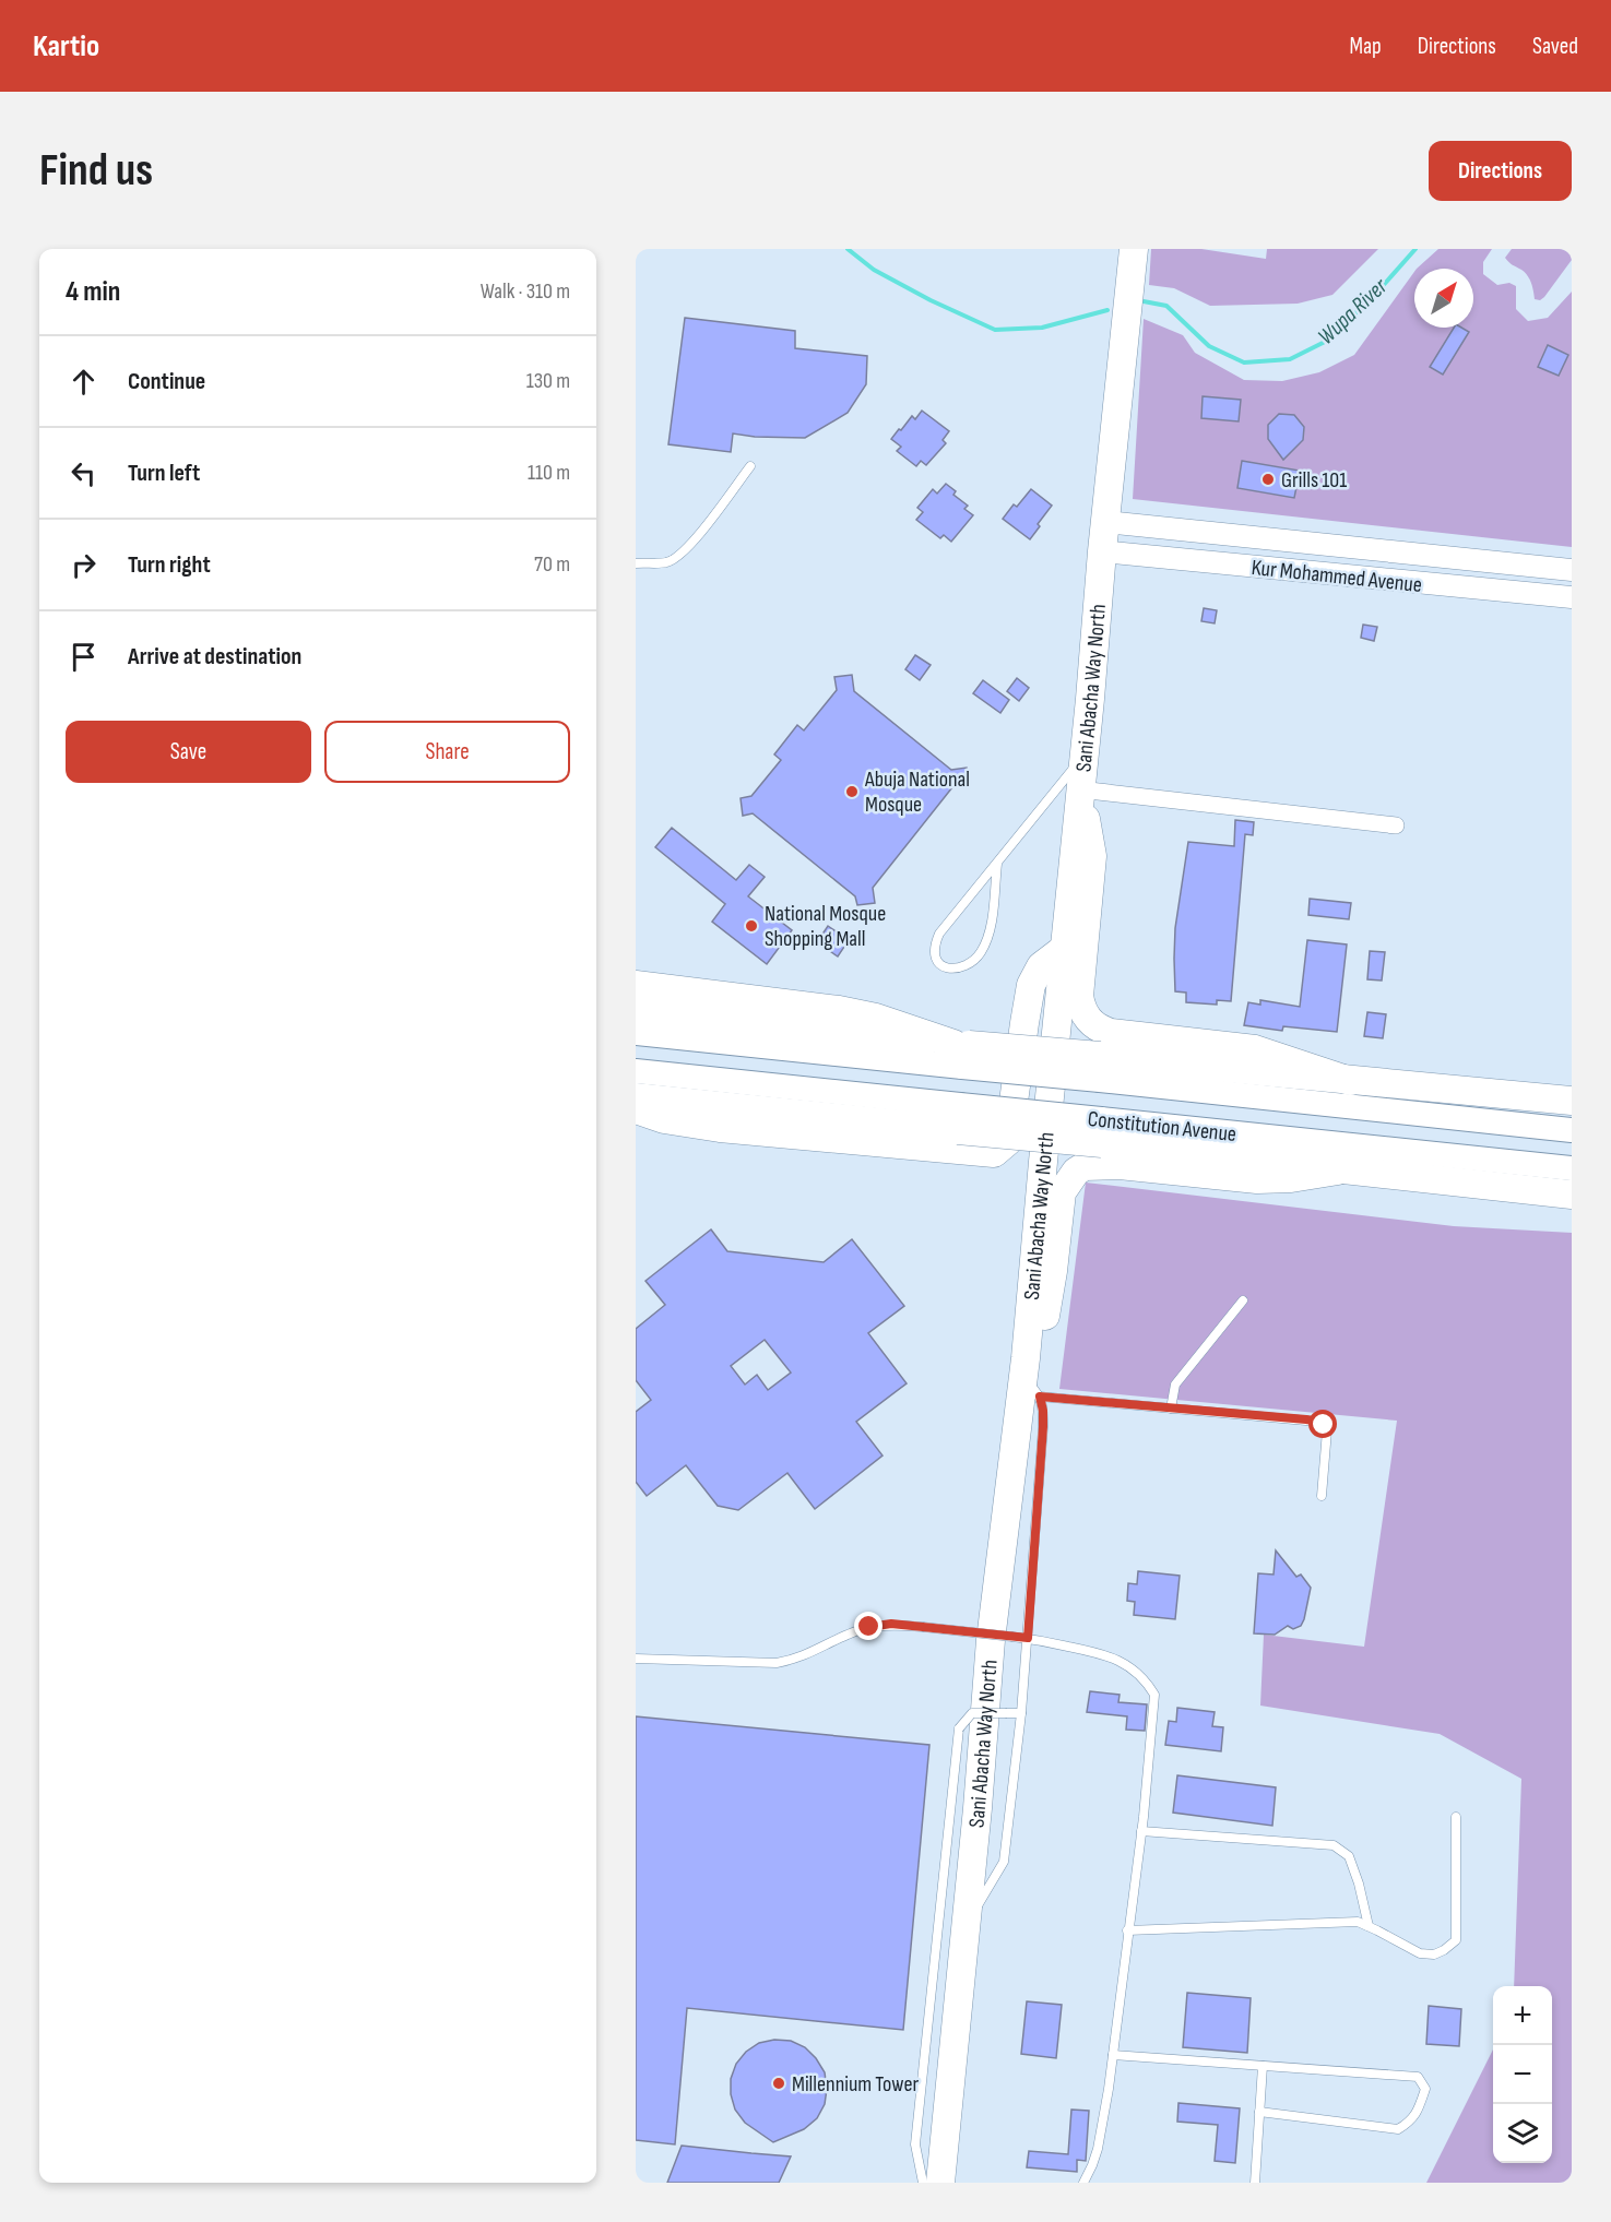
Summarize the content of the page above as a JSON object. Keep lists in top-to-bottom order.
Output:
{
  "streets": {
    "main road": ["Sani Abacha Way North", "Constitution Avenue"],
    "street": ["Kur Mohammed Avenue"]
  },
  "crossings": [
    ["Kur Mohammed Avenue", "Sani Abacha Way North"]
  ],
  "water": ["Wupa River"],
  "places": [
    "Grills 101",
    "Abuja National Mosque",
    "National Mosque Shopping Mall",
    "Millennium Tower"
  ],
  "north": "top right",
  "page": {
    "header": "Kartio",
    "nav": ["Map", "Directions", "Saved"],
    "buttons": [
      "Directions",
      ["Save", "Share"]
    ],
    "title": "Find us",
    "heading": ["4 min", "Walk · 310 m"],
    "list": [
      ["Continue", "130 m"],
      ["Turn left", "110 m"],
      ["Turn right", "70 m"],
      "Arrive at destination"
    ],
    "map_buttons": ["+", "−"]
  }
}
